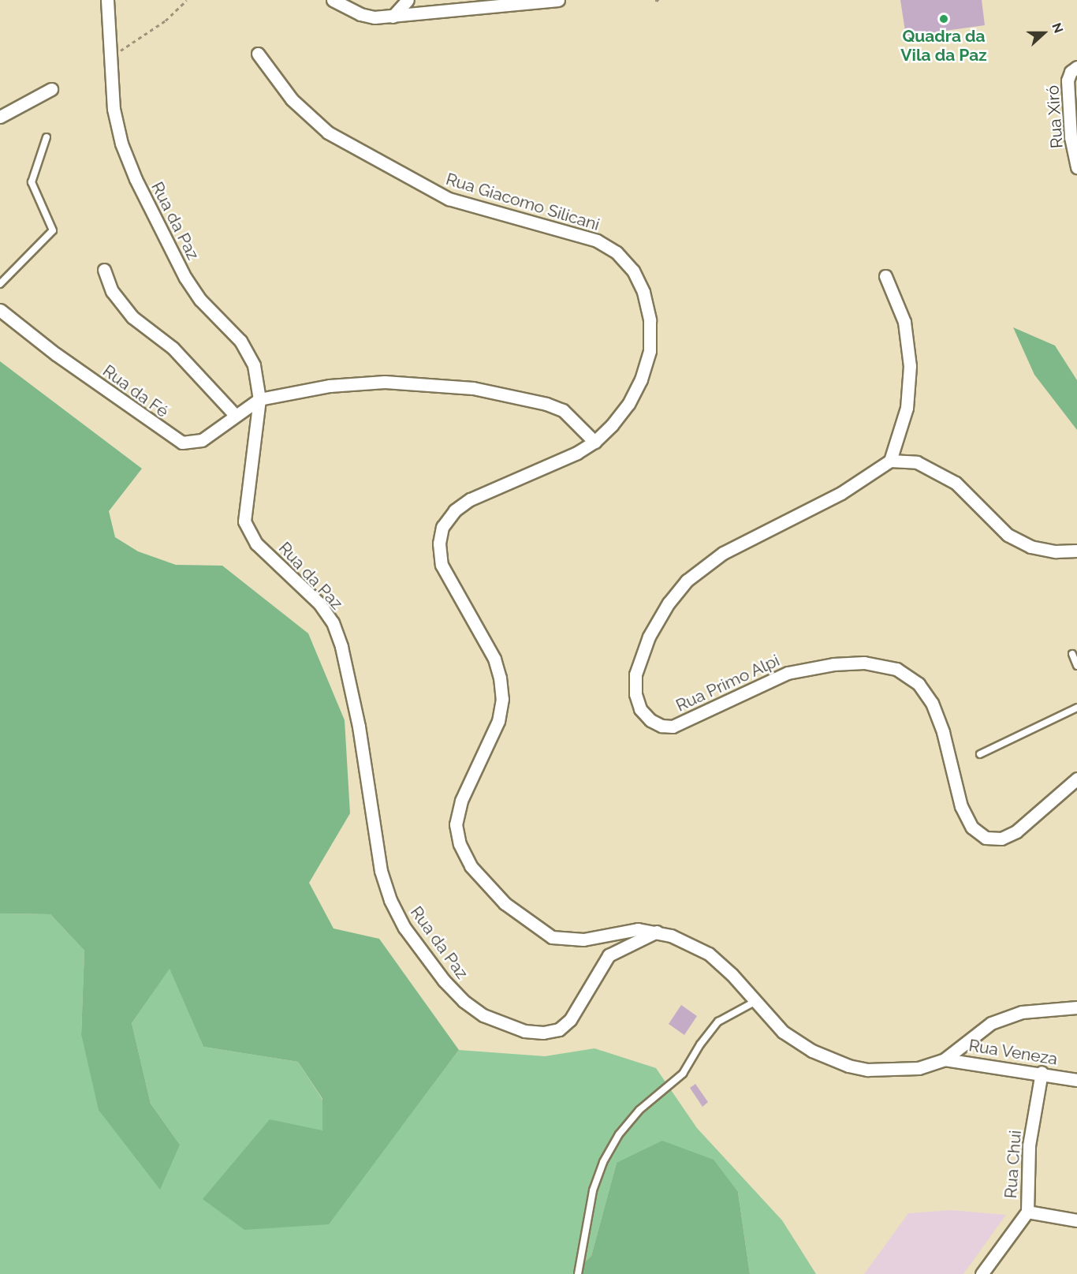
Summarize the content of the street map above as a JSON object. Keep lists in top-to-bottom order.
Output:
{
  "streets": {
    "street": [
      "Rua Xiró",
      "Rua Giacomo Silicani",
      "Rua da Paz",
      "Rua da Fé",
      "Rua Primo Alpi",
      "Rua Veneza",
      "Rua Chui"
    ]
  },
  "crossings": [
    ["Rua Giacomo Silicani", "Rua da Paz"],
    ["Rua Giacomo Silicani", "Rua Veneza"],
    ["Rua da Paz", "Rua da Fé"],
    ["Rua Veneza", "Rua Chui"]
  ],
  "places": ["Quadra da Vila da Paz"],
  "north": "right"
}
